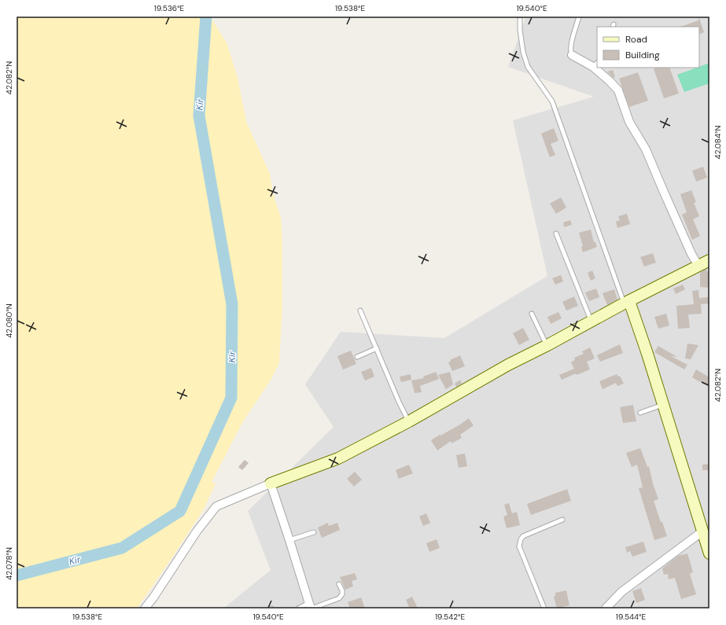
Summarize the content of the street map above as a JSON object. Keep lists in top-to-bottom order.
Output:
{
  "water": ["Kir"],
  "legend": ["Road", "Building"],
  "coordinates": [
    "19.536°E",
    "19.538°E",
    "19.540°E",
    "42.082°N",
    "42.084°N",
    "42.080°N",
    "42.078°N",
    "19.542°E",
    "19.544°E"
  ]
}
